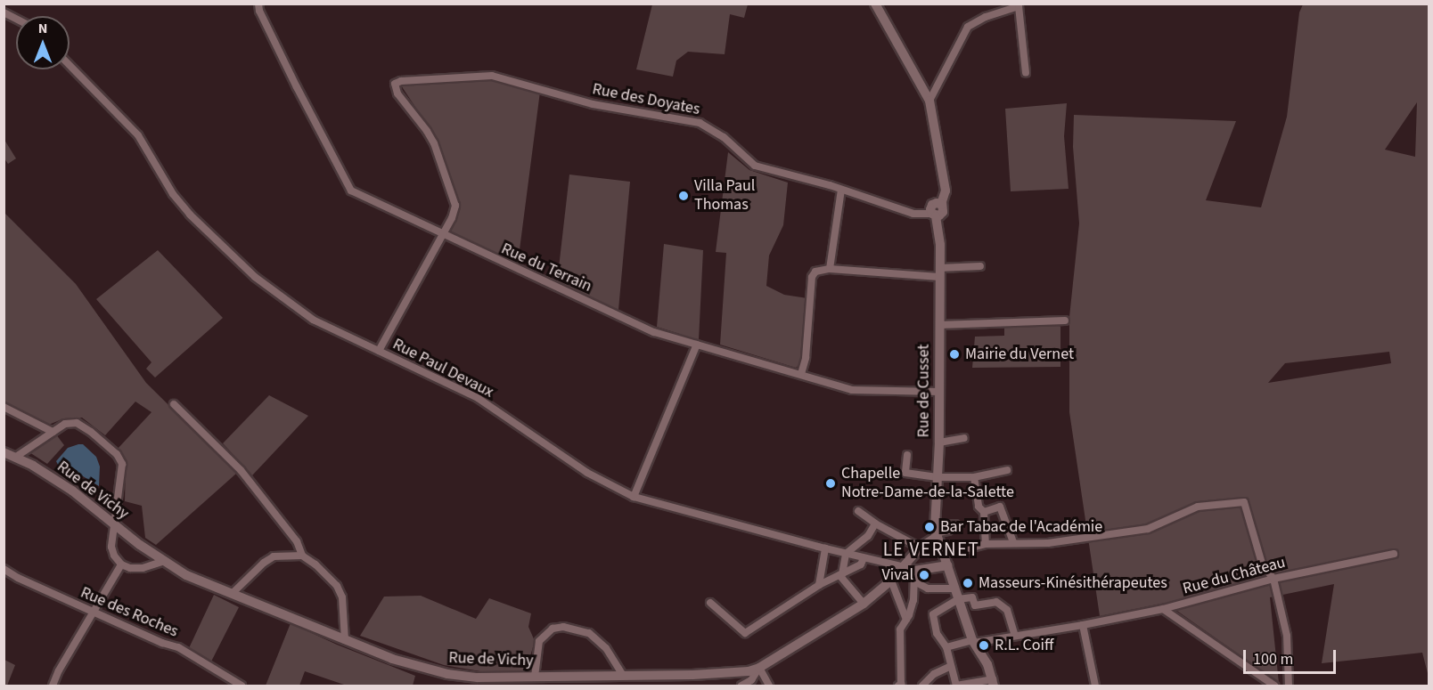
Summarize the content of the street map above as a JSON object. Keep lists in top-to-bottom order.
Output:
{
  "streets": {
    "street": [
      "Rue des Doyates",
      "Rue du Terrain",
      "Rue Paul Devaux",
      "Rue de Cusset",
      "Rue de Vichy",
      "Rue du Château",
      "Rue des Roches"
    ]
  },
  "crossings": [
    ["Rue des Doyates", "Rue du Terrain"],
    ["Rue des Doyates", "Rue de Cusset"],
    ["Rue du Terrain", "Rue de Cusset"],
    ["Rue Paul Devaux", "Rue de Vichy"]
  ],
  "districts": ["LE VERNET"],
  "places": [
    "Villa Paul Thomas",
    "Mairie du Vernet",
    "Chapelle Notre-Dame-de-la-Salette",
    "Bar Tabac de l'Académie",
    "Vival",
    "Masseurs-Kinésithérapeutes",
    "R.L. Coiff"
  ],
  "scale_bar": "100 m",
  "north": "top"
}
